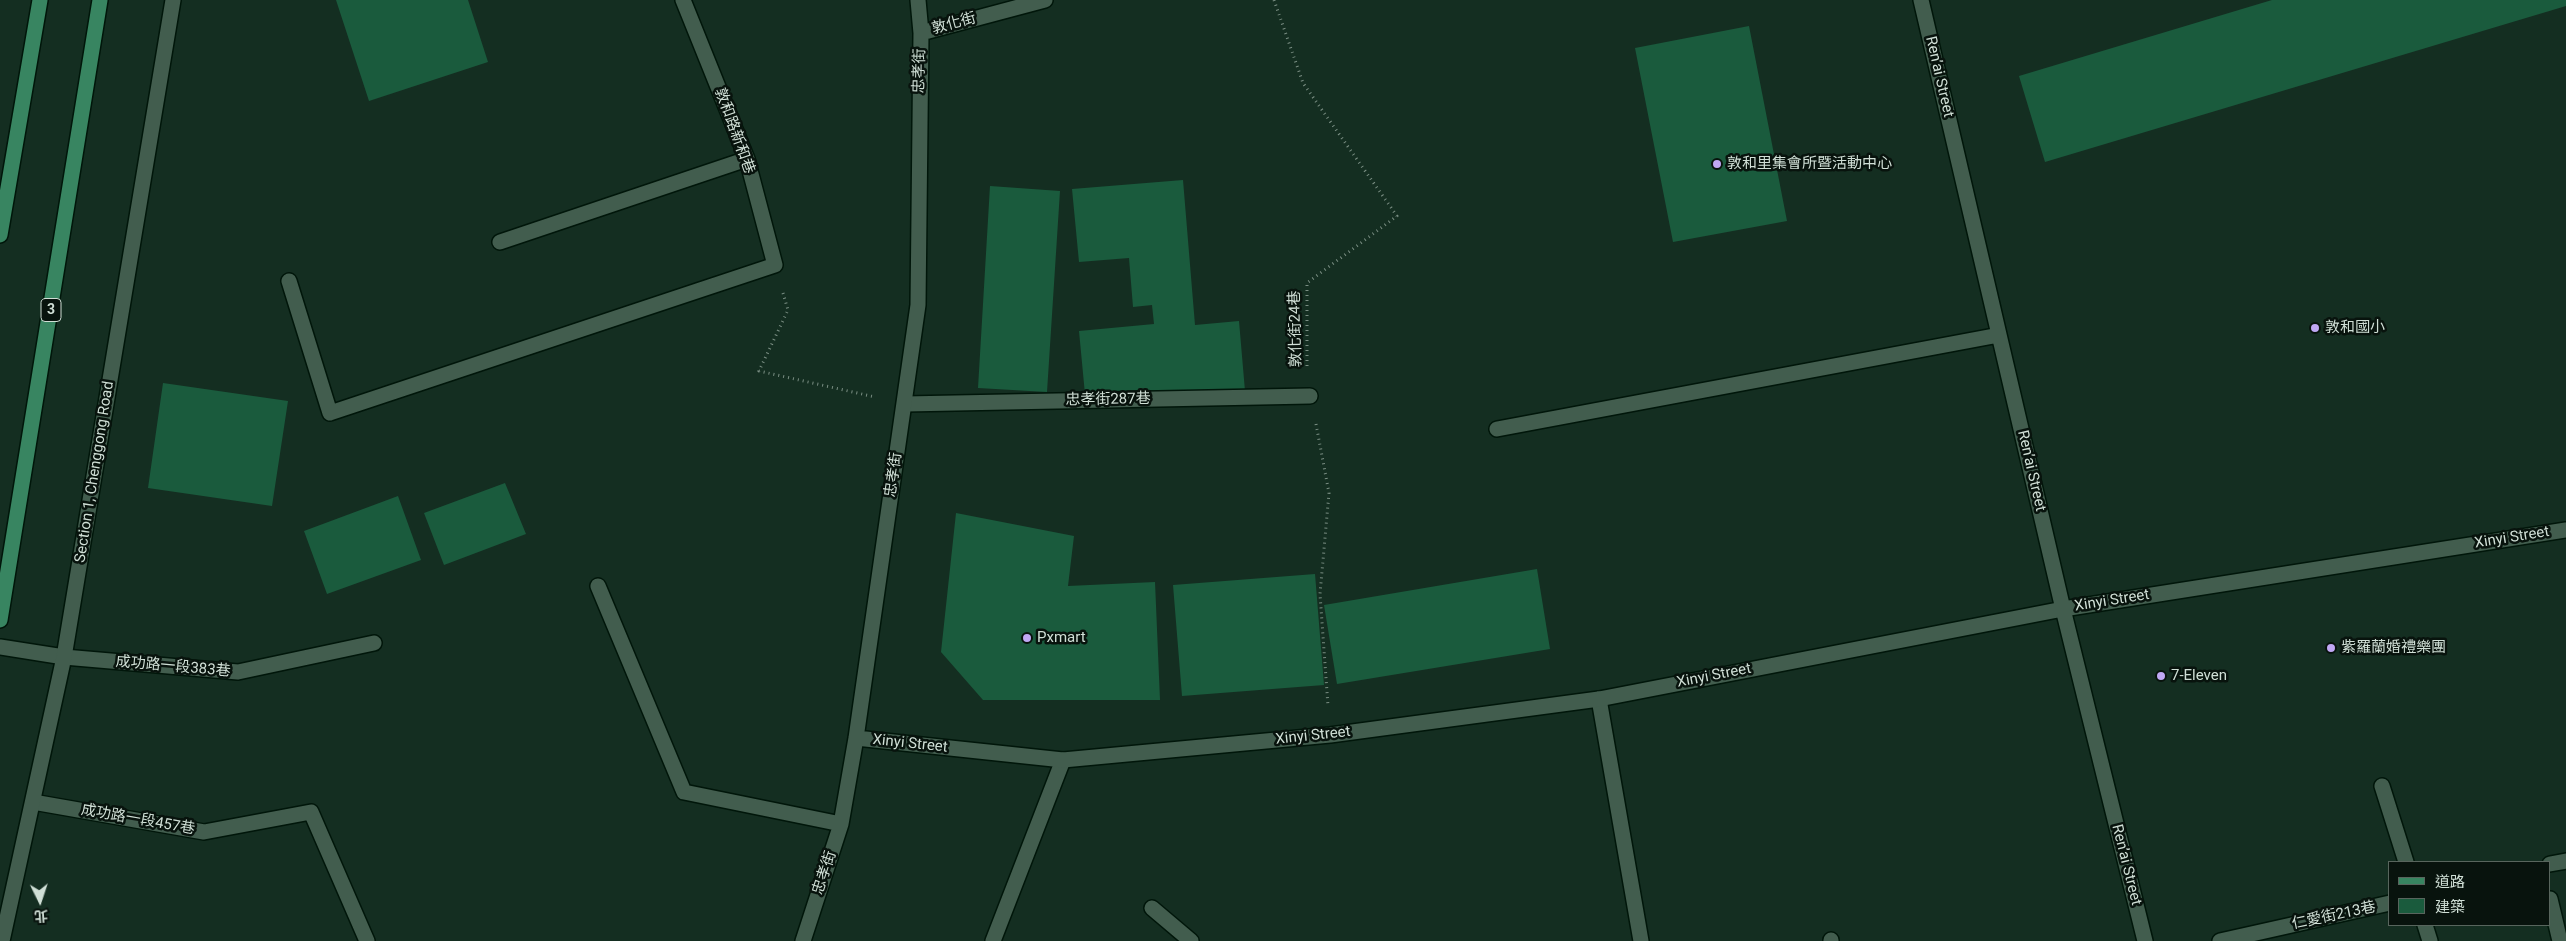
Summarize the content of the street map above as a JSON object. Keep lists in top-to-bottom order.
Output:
{
  "streets": {
    "main road": ["3"],
    "street": [
      "敦化街",
      "忠孝街",
      "Ren’ai Street",
      "敦和路新和巷",
      "忠孝街287巷",
      "Section 1, Chenggong Road",
      "Xinyi Street",
      "成功路一段383巷",
      "成功路一段457巷",
      "仁愛街213巷"
    ],
    "path": ["敦化街24巷"]
  },
  "crossings": [
    ["敦化街", "忠孝街"],
    ["忠孝街", "忠孝街287巷"],
    ["忠孝街", "Xinyi Street"],
    ["Ren’ai Street", "Xinyi Street"],
    ["敦化街24巷", "忠孝街287巷"],
    ["敦化街24巷", "Xinyi Street"],
    ["Section 1, Chenggong Road", "成功路一段383巷"],
    ["Section 1, Chenggong Road", "成功路一段457巷"]
  ],
  "places": [
    "敦和里集會所暨活動中心",
    "敦和國小",
    "Pxmart",
    "紫羅蘭婚禮樂團",
    "7-Eleven"
  ],
  "legend": ["道路", "建築"],
  "north": "bottom"
}
